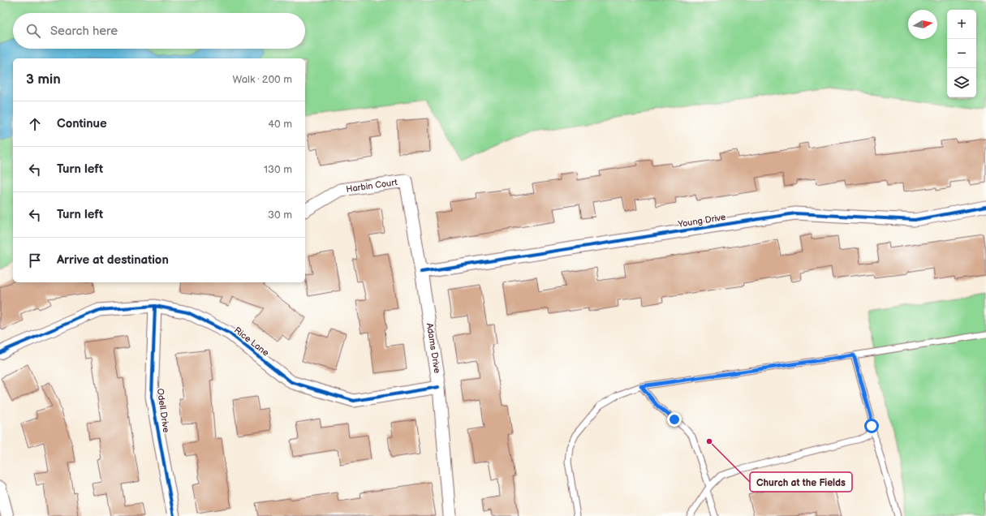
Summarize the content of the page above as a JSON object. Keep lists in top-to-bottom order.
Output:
{
  "streets": {
    "street": [
      "Harbin Court",
      "Young Drive",
      "Rice Lane",
      "Adams Drive",
      "Odell Drive"
    ]
  },
  "crossings": [
    ["Harbin Court", "Adams Drive"],
    ["Young Drive", "Adams Drive"],
    ["Rice Lane", "Adams Drive"],
    ["Rice Lane", "Odell Drive"]
  ],
  "places": ["Church at the Fields"],
  "north": "right",
  "page": {
    "map_buttons": ["+", "−"],
    "search": "Search here",
    "heading": ["3 min", "Walk · 200 m"],
    "list": [
      ["Continue", "40 m"],
      ["Turn left", "130 m"],
      ["Turn left", "30 m"],
      "Arrive at destination"
    ]
  }
}
